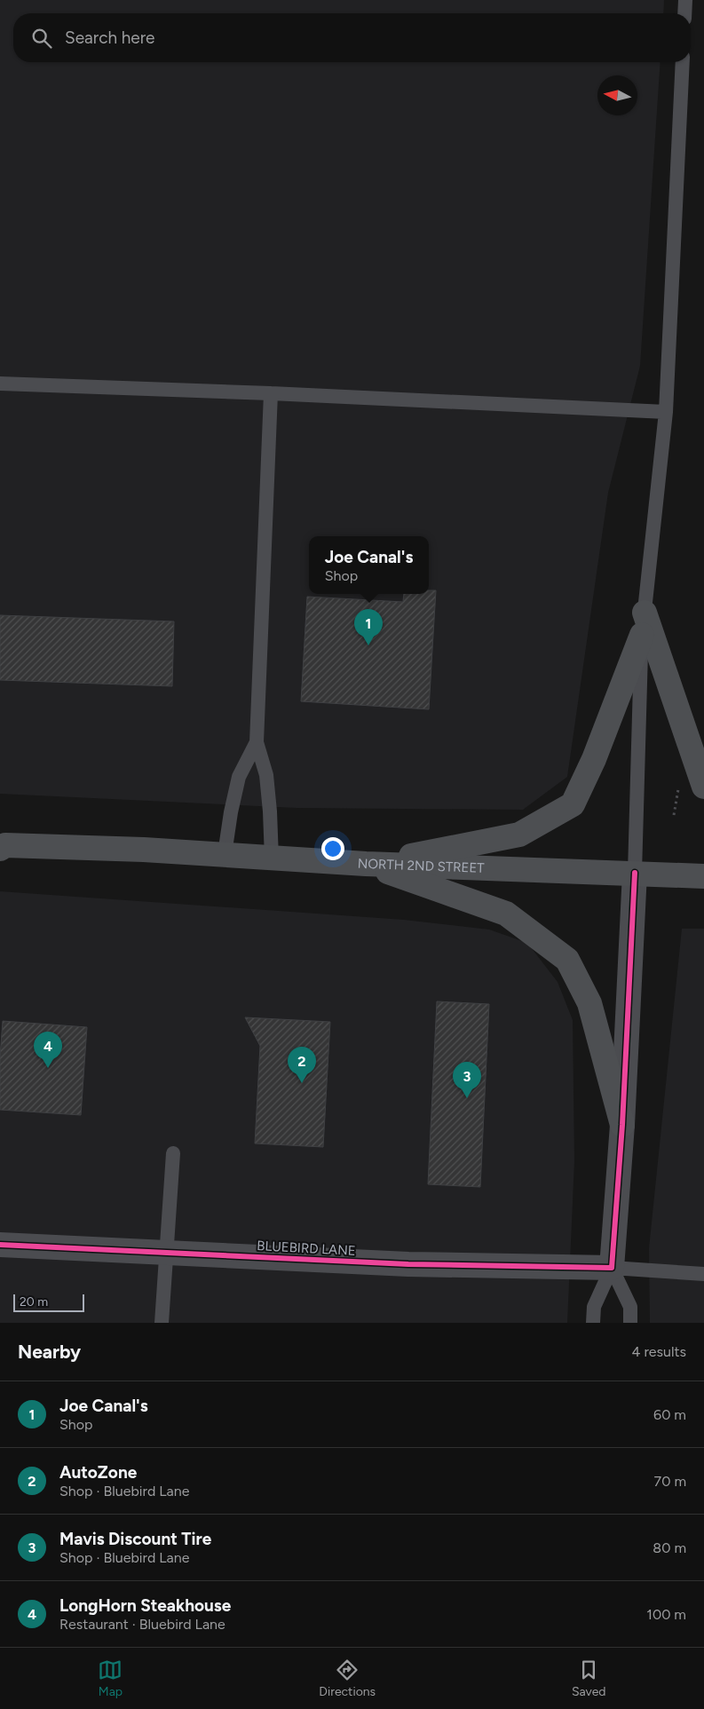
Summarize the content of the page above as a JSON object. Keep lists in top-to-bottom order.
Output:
{
  "streets": {
    "main road": ["NORTH 2ND STREET"],
    "street": ["BLUEBIRD LANE"]
  },
  "scale_bar": "20 m",
  "north": "left",
  "page": {
    "search": "Search here",
    "popup": ["Joe Canal's", "Shop"],
    "pins": [
      "1",
      "4",
      "2",
      "3"
    ],
    "scale": "20 m",
    "heading": ["Nearby", "4 results"],
    "list": [
      {
        "mark": "1",
        "name": "Joe Canal's",
        "note": "Shop",
        "value": "60 m"
      },
      {
        "mark": "2",
        "name": "AutoZone",
        "note": "Shop · Bluebird Lane",
        "value": "70 m"
      },
      {
        "mark": "3",
        "name": "Mavis Discount Tire",
        "note": "Shop · Bluebird Lane",
        "value": "80 m"
      },
      {
        "mark": "4",
        "name": "LongHorn Steakhouse",
        "note": "Restaurant · Bluebird Lane",
        "value": "100 m"
      }
    ],
    "nav": ["Map", "Directions", "Saved"]
  }
}
